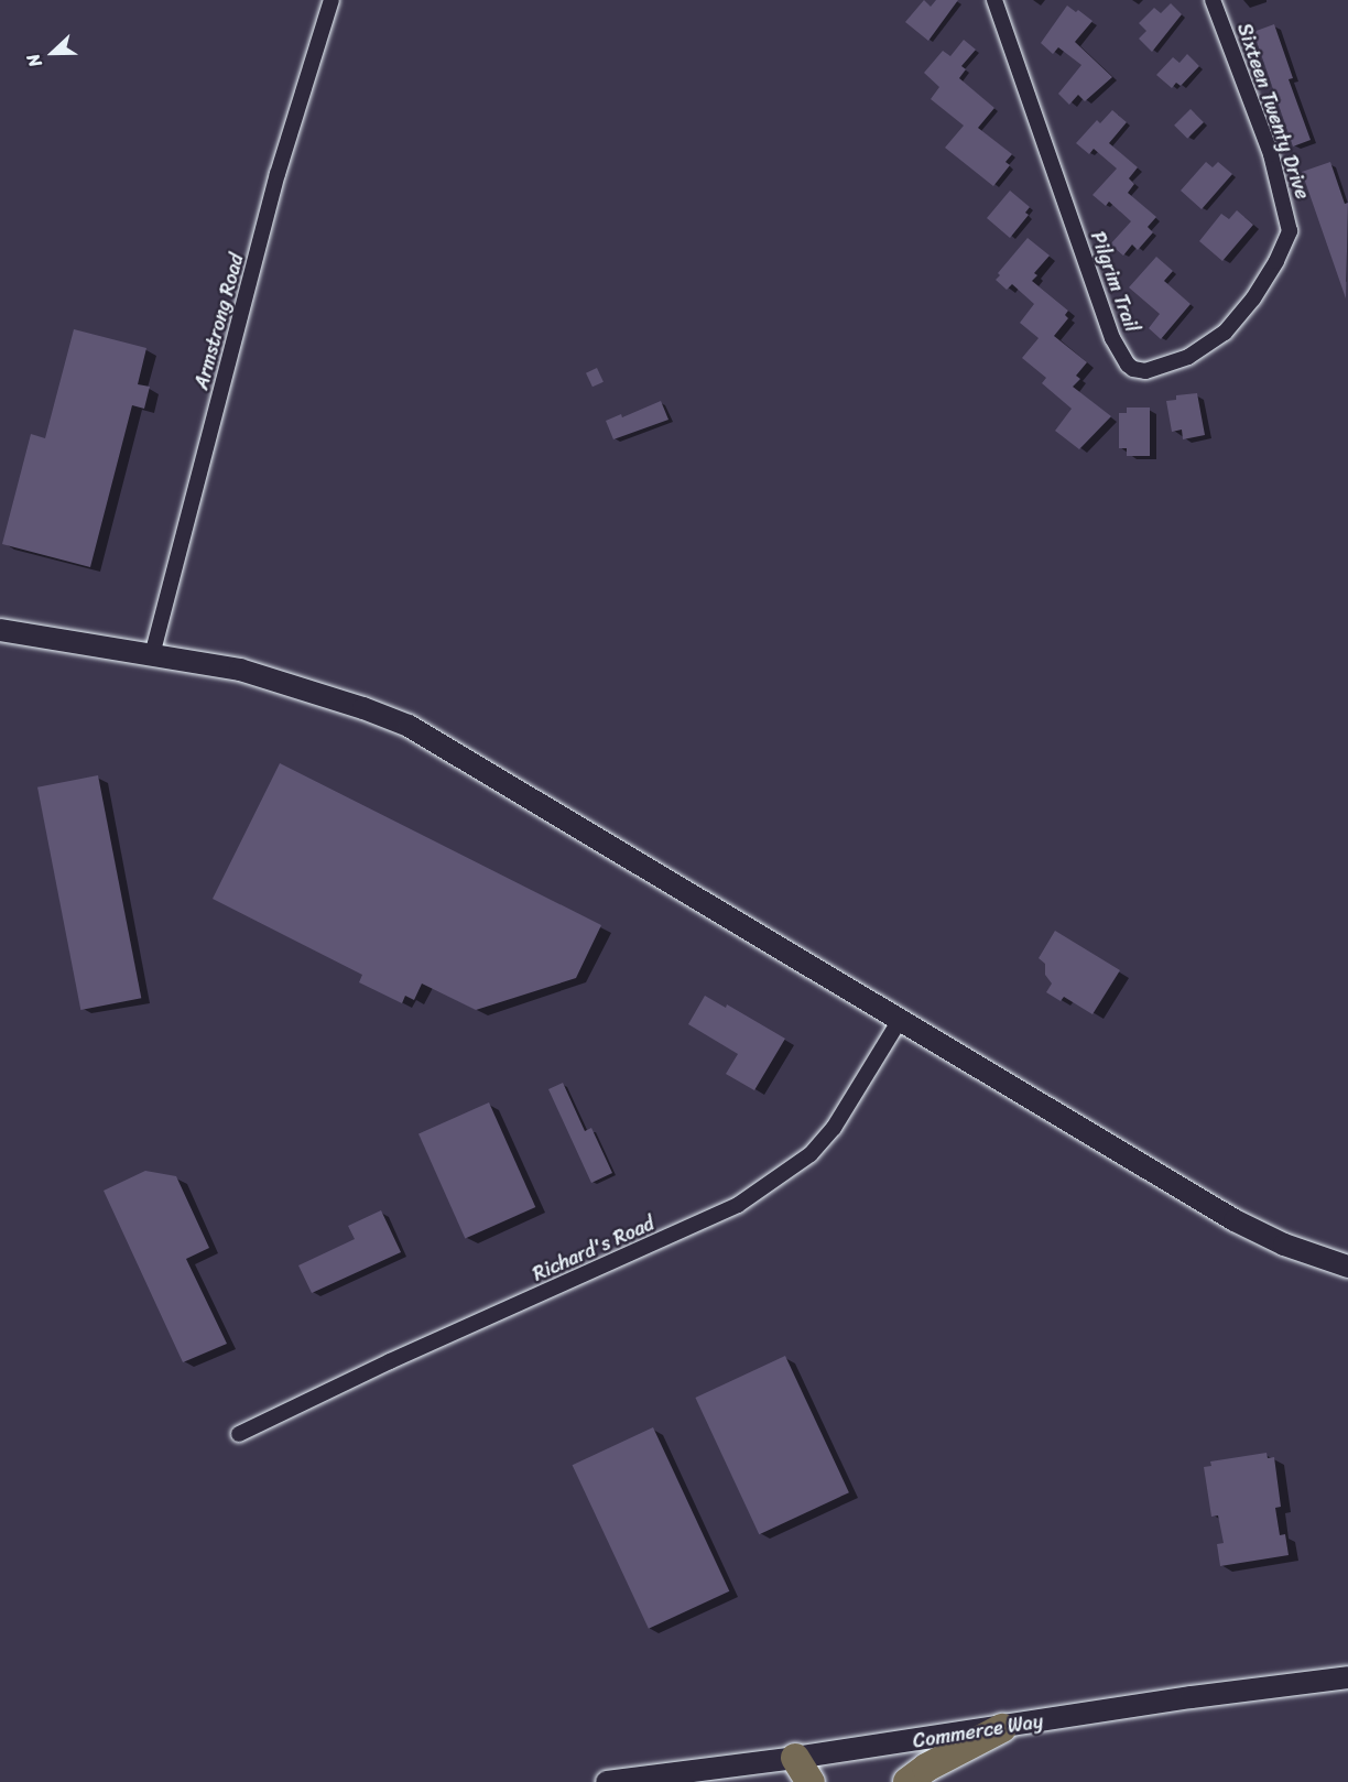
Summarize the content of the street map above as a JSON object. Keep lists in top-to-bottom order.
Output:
{
  "streets": {
    "street": [
      "Sixteen Twenty Drive",
      "Pilgrim Trail",
      "Armstrong Road",
      "Richard's Road",
      "Commerce Way"
    ]
  },
  "crossings": [
    ["Sixteen Twenty Drive", "Pilgrim Trail"]
  ],
  "north": "left"
}
